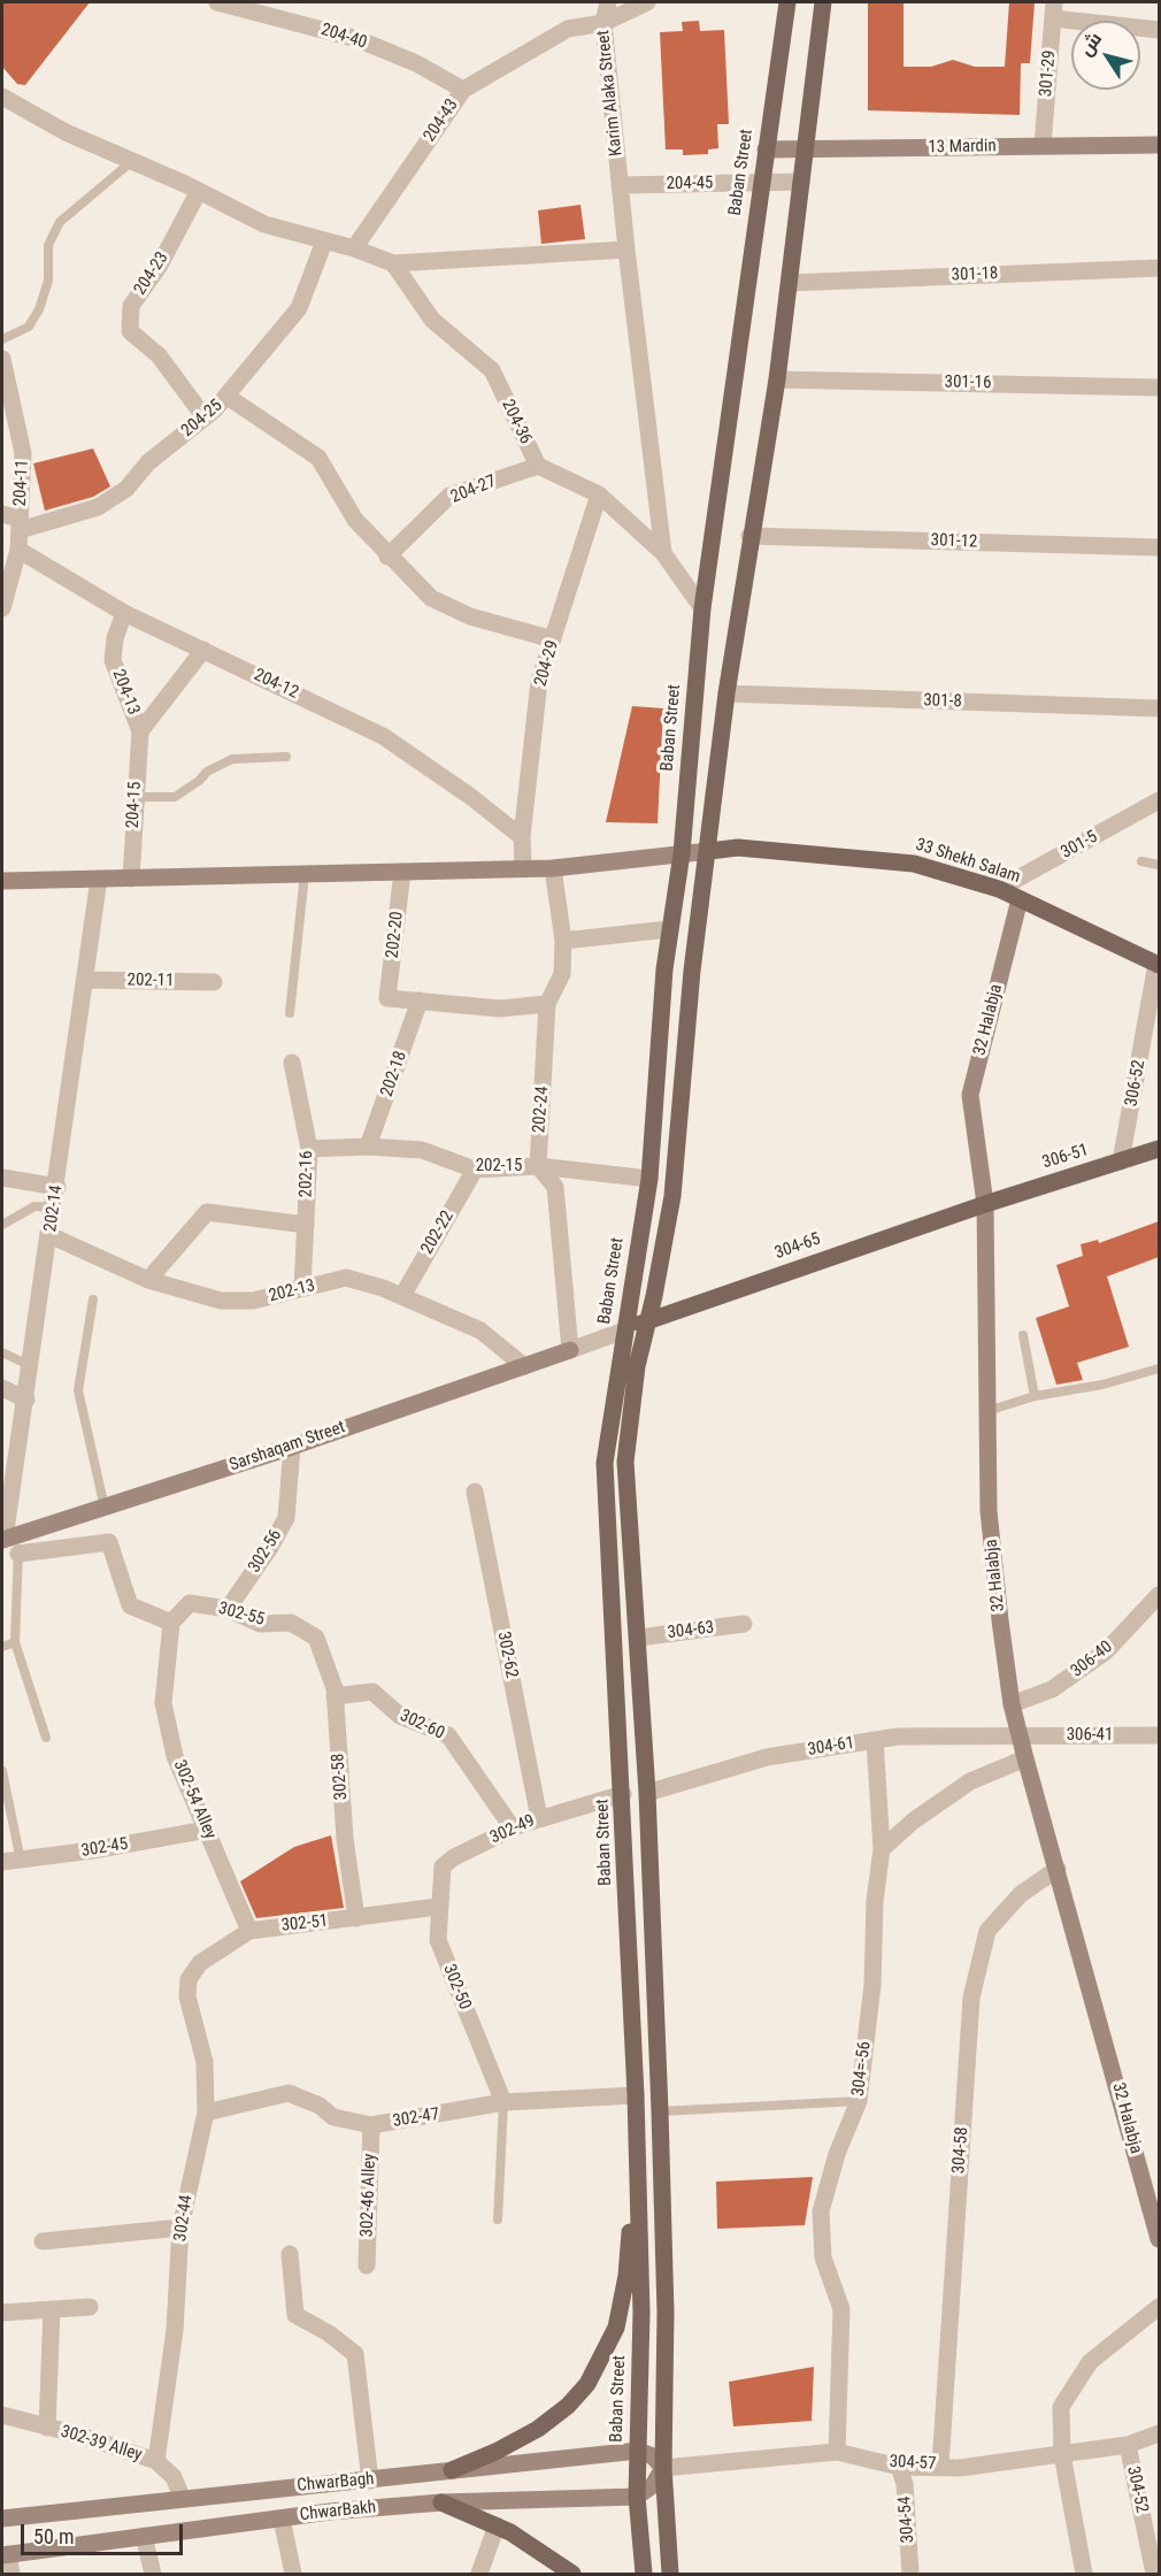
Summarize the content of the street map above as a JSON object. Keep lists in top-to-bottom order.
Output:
{
  "streets": {
    "main road": [
      "Baban Street",
      "33 Shekh Salam",
      "306-51",
      "304-65"
    ],
    "street": [
      "204-40",
      "301-29",
      "Karim Alaka Street",
      "204-43",
      "13 Mardin",
      "204-45",
      "204-23",
      "301-18",
      "301-16",
      "204-25",
      "204-36",
      "204-11",
      "204-27",
      "301-12",
      "204-29",
      "204-12",
      "204-13",
      "301-8",
      "204-15",
      "301-5",
      "202-20",
      "202-11",
      "32 Halabja",
      "202-18",
      "306-52",
      "202-24",
      "202-15",
      "202-16",
      "202-14",
      "202-22",
      "202-13",
      "Sarshaqam Street",
      "302-56",
      "302-55",
      "304-63",
      "302-62",
      "306-40",
      "302-60",
      "306-41",
      "304-61",
      "302-58",
      "302-54 Alley",
      "302-49",
      "302-45",
      "302-51",
      "302-50",
      "304=-56",
      "302-47",
      "304-58",
      "302-46 Alley",
      "302-44",
      "302-39 Alley",
      "304-57",
      "ChwarBagh",
      "304-52",
      "ChwarBakh",
      "304-54"
    ]
  },
  "crossings": [
    ["204-40", "204-43"],
    ["301-29", "13 Mardin"],
    ["Karim Alaka Street", "204-43"],
    ["Karim Alaka Street", "204-45"],
    ["13 Mardin", "Baban Street"],
    ["Baban Street", "204-45"],
    ["Baban Street", "202-15"],
    ["Baban Street", "304-65"],
    ["Baban Street", "302-49"],
    ["Baban Street", "302-47"],
    ["Baban Street", "ChwarBagh"],
    ["Baban Street", "ChwarBakh"],
    ["204-23", "204-25"],
    ["204-25", "204-11"],
    ["204-36", "204-27"],
    ["204-11", "204-12"],
    ["204-29", "204-12"],
    ["204-12", "204-13"],
    ["204-13", "204-15"],
    ["301-5", "33 Shekh Salam"],
    ["33 Shekh Salam", "32 Halabja"],
    ["33 Shekh Salam", "306-52"],
    ["202-20", "202-18"],
    ["202-11", "202-14"],
    ["32 Halabja", "306-51"],
    ["32 Halabja", "304-65"],
    ["32 Halabja", "306-40"],
    ["32 Halabja", "306-41"],
    ["32 Halabja", "304-61"],
    ["32 Halabja", "304-58"],
    ["202-18", "202-15"],
    ["306-52", "306-51"],
    ["202-24", "202-15"],
    ["306-51", "304-65"],
    ["202-15", "202-16"],
    ["202-15", "202-22"],
    ["202-16", "202-13"],
    ["202-14", "202-13"],
    ["202-14", "Sarshaqam Street"],
    ["202-22", "202-13"],
    ["202-13", "Sarshaqam Street"],
    ["Sarshaqam Street", "302-56"],
    ["302-56", "302-55"],
    ["302-55", "302-58"],
    ["302-55", "302-54 Alley"],
    ["302-62", "302-49"],
    ["302-60", "302-58"],
    ["302-60", "302-49"],
    ["306-41", "304-61"],
    ["304-61", "304=-56"],
    ["302-58", "302-51"],
    ["302-54 Alley", "302-45"],
    ["302-54 Alley", "302-51"],
    ["302-49", "302-50"],
    ["302-51", "302-50"],
    ["302-51", "302-44"],
    ["302-50", "302-47"],
    ["304=-56", "304-57"],
    ["302-47", "302-46 Alley"],
    ["302-47", "302-44"],
    ["304-58", "304-57"],
    ["302-44", "302-39 Alley"],
    ["302-39 Alley", "ChwarBagh"],
    ["304-57", "304-52"],
    ["304-57", "304-54"]
  ],
  "scale_bar": "50 m",
  "north": "top left"
}
